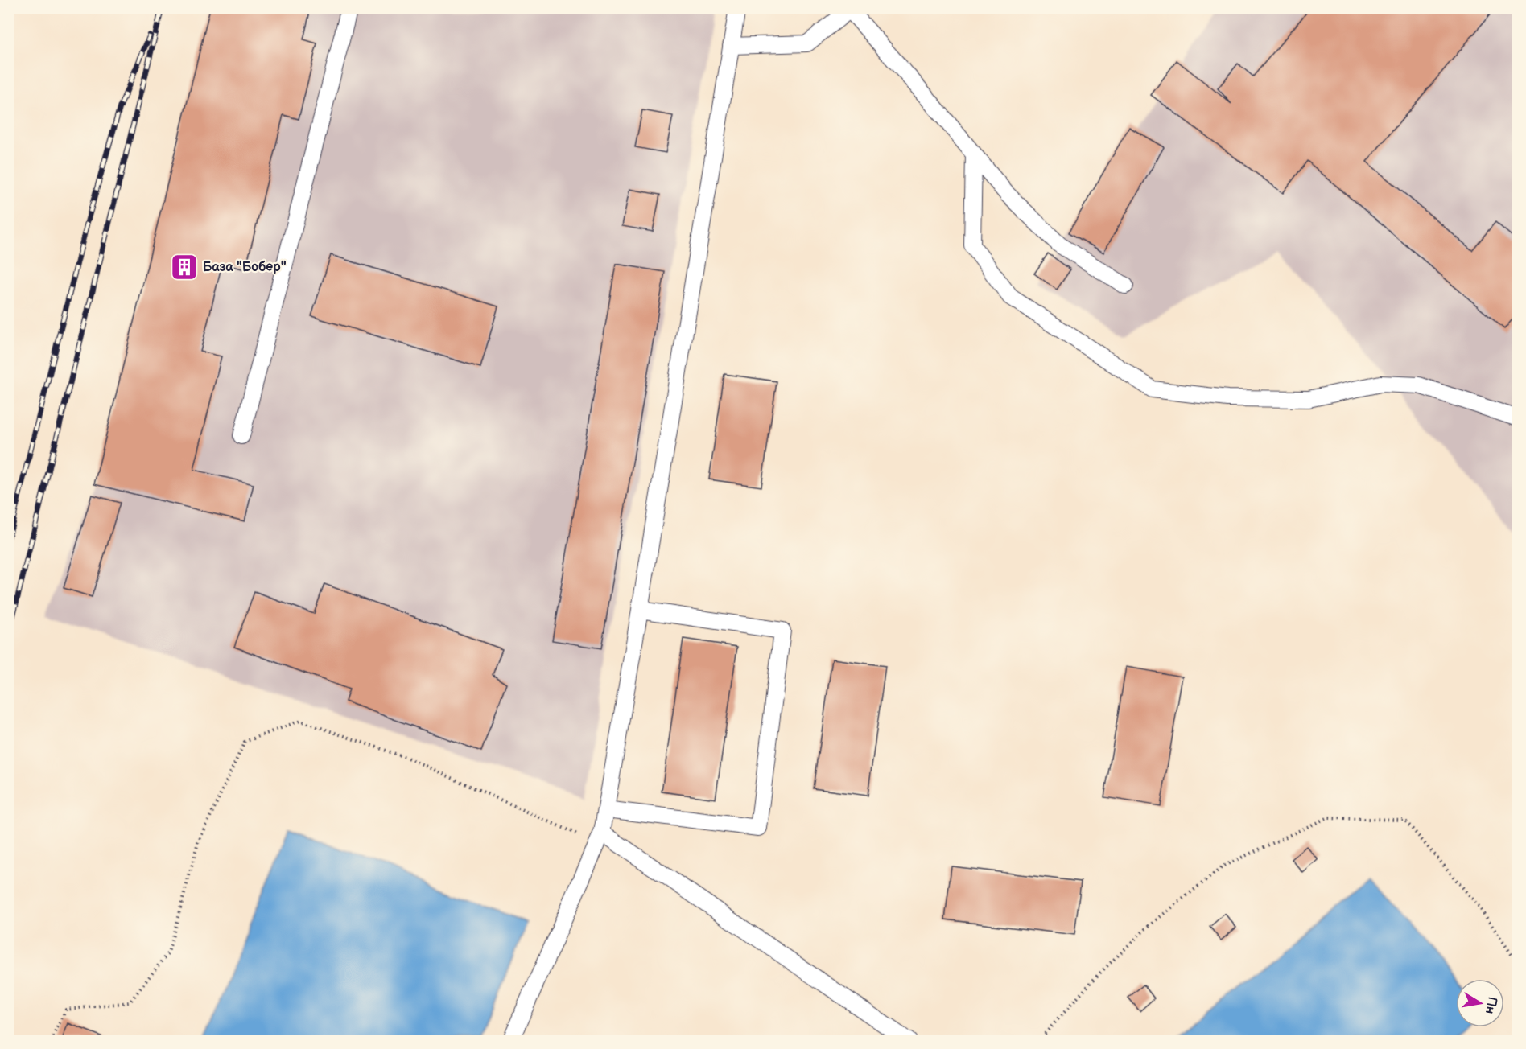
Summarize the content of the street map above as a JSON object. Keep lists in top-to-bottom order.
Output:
{
  "places": {
    "building": ["База \"Бобер\""]
  },
  "north": "right"
}
